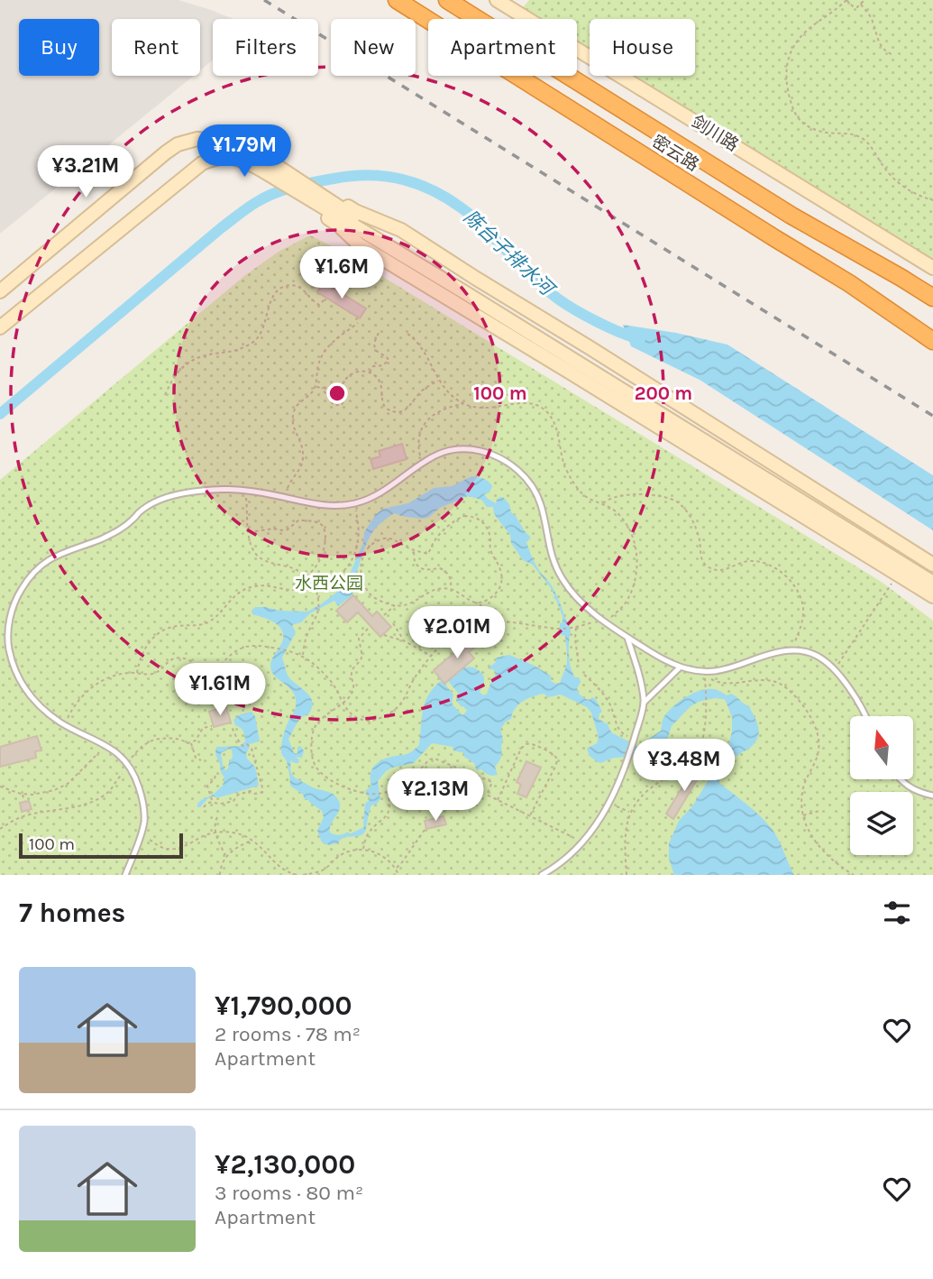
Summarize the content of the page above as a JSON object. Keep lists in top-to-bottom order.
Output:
{
  "streets": {
    "highway": ["密云路"],
    "street": ["剑川路"]
  },
  "water": ["陈台子排水河"],
  "parks": ["水西公园"],
  "scale_bar": "100 m",
  "north": "top",
  "page": {
    "chip": [
      "Buy",
      "Rent",
      "Filters",
      "New",
      "Apartment",
      "House"
    ],
    "price": [
      "¥1.79M",
      "¥3.21M",
      "¥1.6M",
      "¥2.01M",
      "¥1.61M",
      "¥3.48M",
      "¥2.13M"
    ],
    "scale": "100 m",
    "heading": "7 homes",
    "list": [
      {
        "name": "¥1,790,000",
        "note": "2 rooms · 78 m² · Apartment"
      },
      {
        "name": "¥2,130,000",
        "note": "3 rooms · 80 m² · Apartment"
      }
    ]
  },
  "rings": ["100 m", "200 m"]
}
